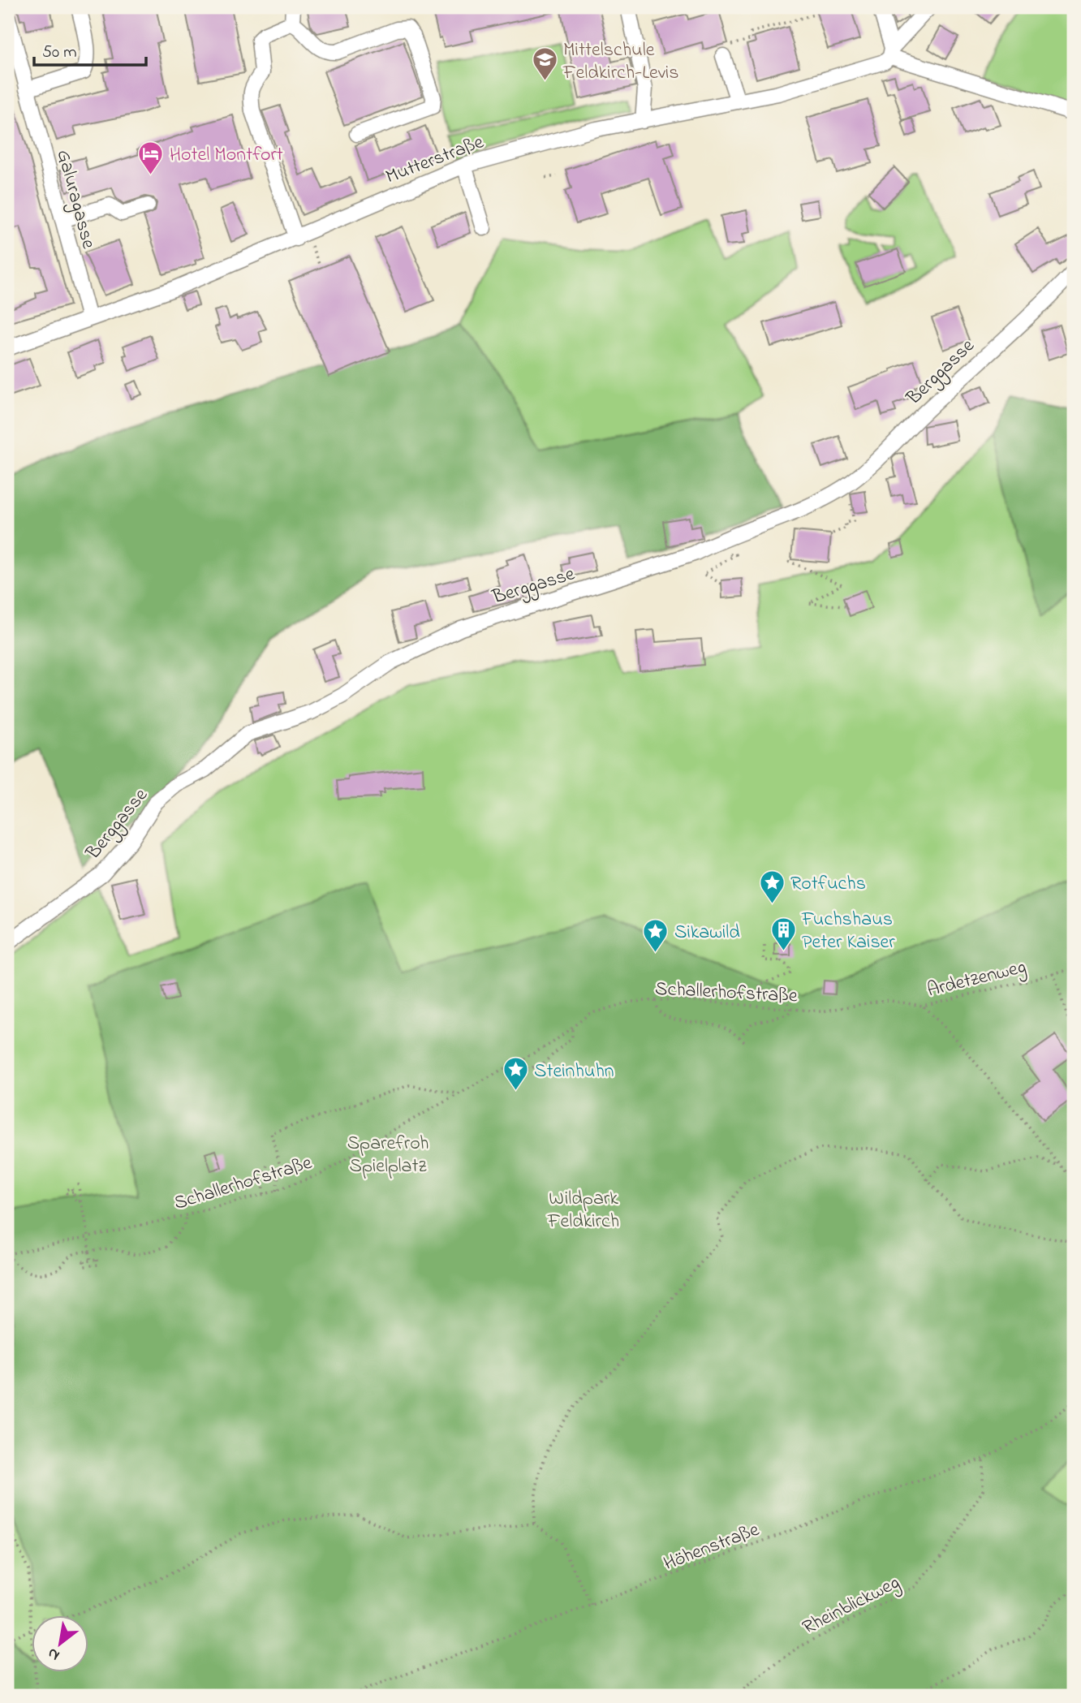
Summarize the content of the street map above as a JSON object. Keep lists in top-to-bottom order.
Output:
{
  "streets": {
    "street": ["Mutterstraße", "Galuragasse", "Berggasse"],
    "path": [
      "Ardetzenweg",
      "Schallerhofstraße",
      "Höhenstraße",
      "Rheinblickweg"
    ]
  },
  "crossings": [
    ["Mutterstraße", "Galuragasse"],
    ["Ardetzenweg", "Schallerhofstraße"],
    ["Höhenstraße", "Rheinblickweg"]
  ],
  "parks": ["Sparefroh Spielplatz", "Wildpark Feldkirch"],
  "places": {
    "school or university": ["Mittelschule Feldkirch-Levis"],
    "hotel": ["Hotel Montfort"],
    "place": ["Rotfuchs", "Sikawild", "Steinhuhn"],
    "building": ["Fuchshaus Peter Kaiser"]
  },
  "scale_bar": "50 m",
  "north": "bottom left"
}
